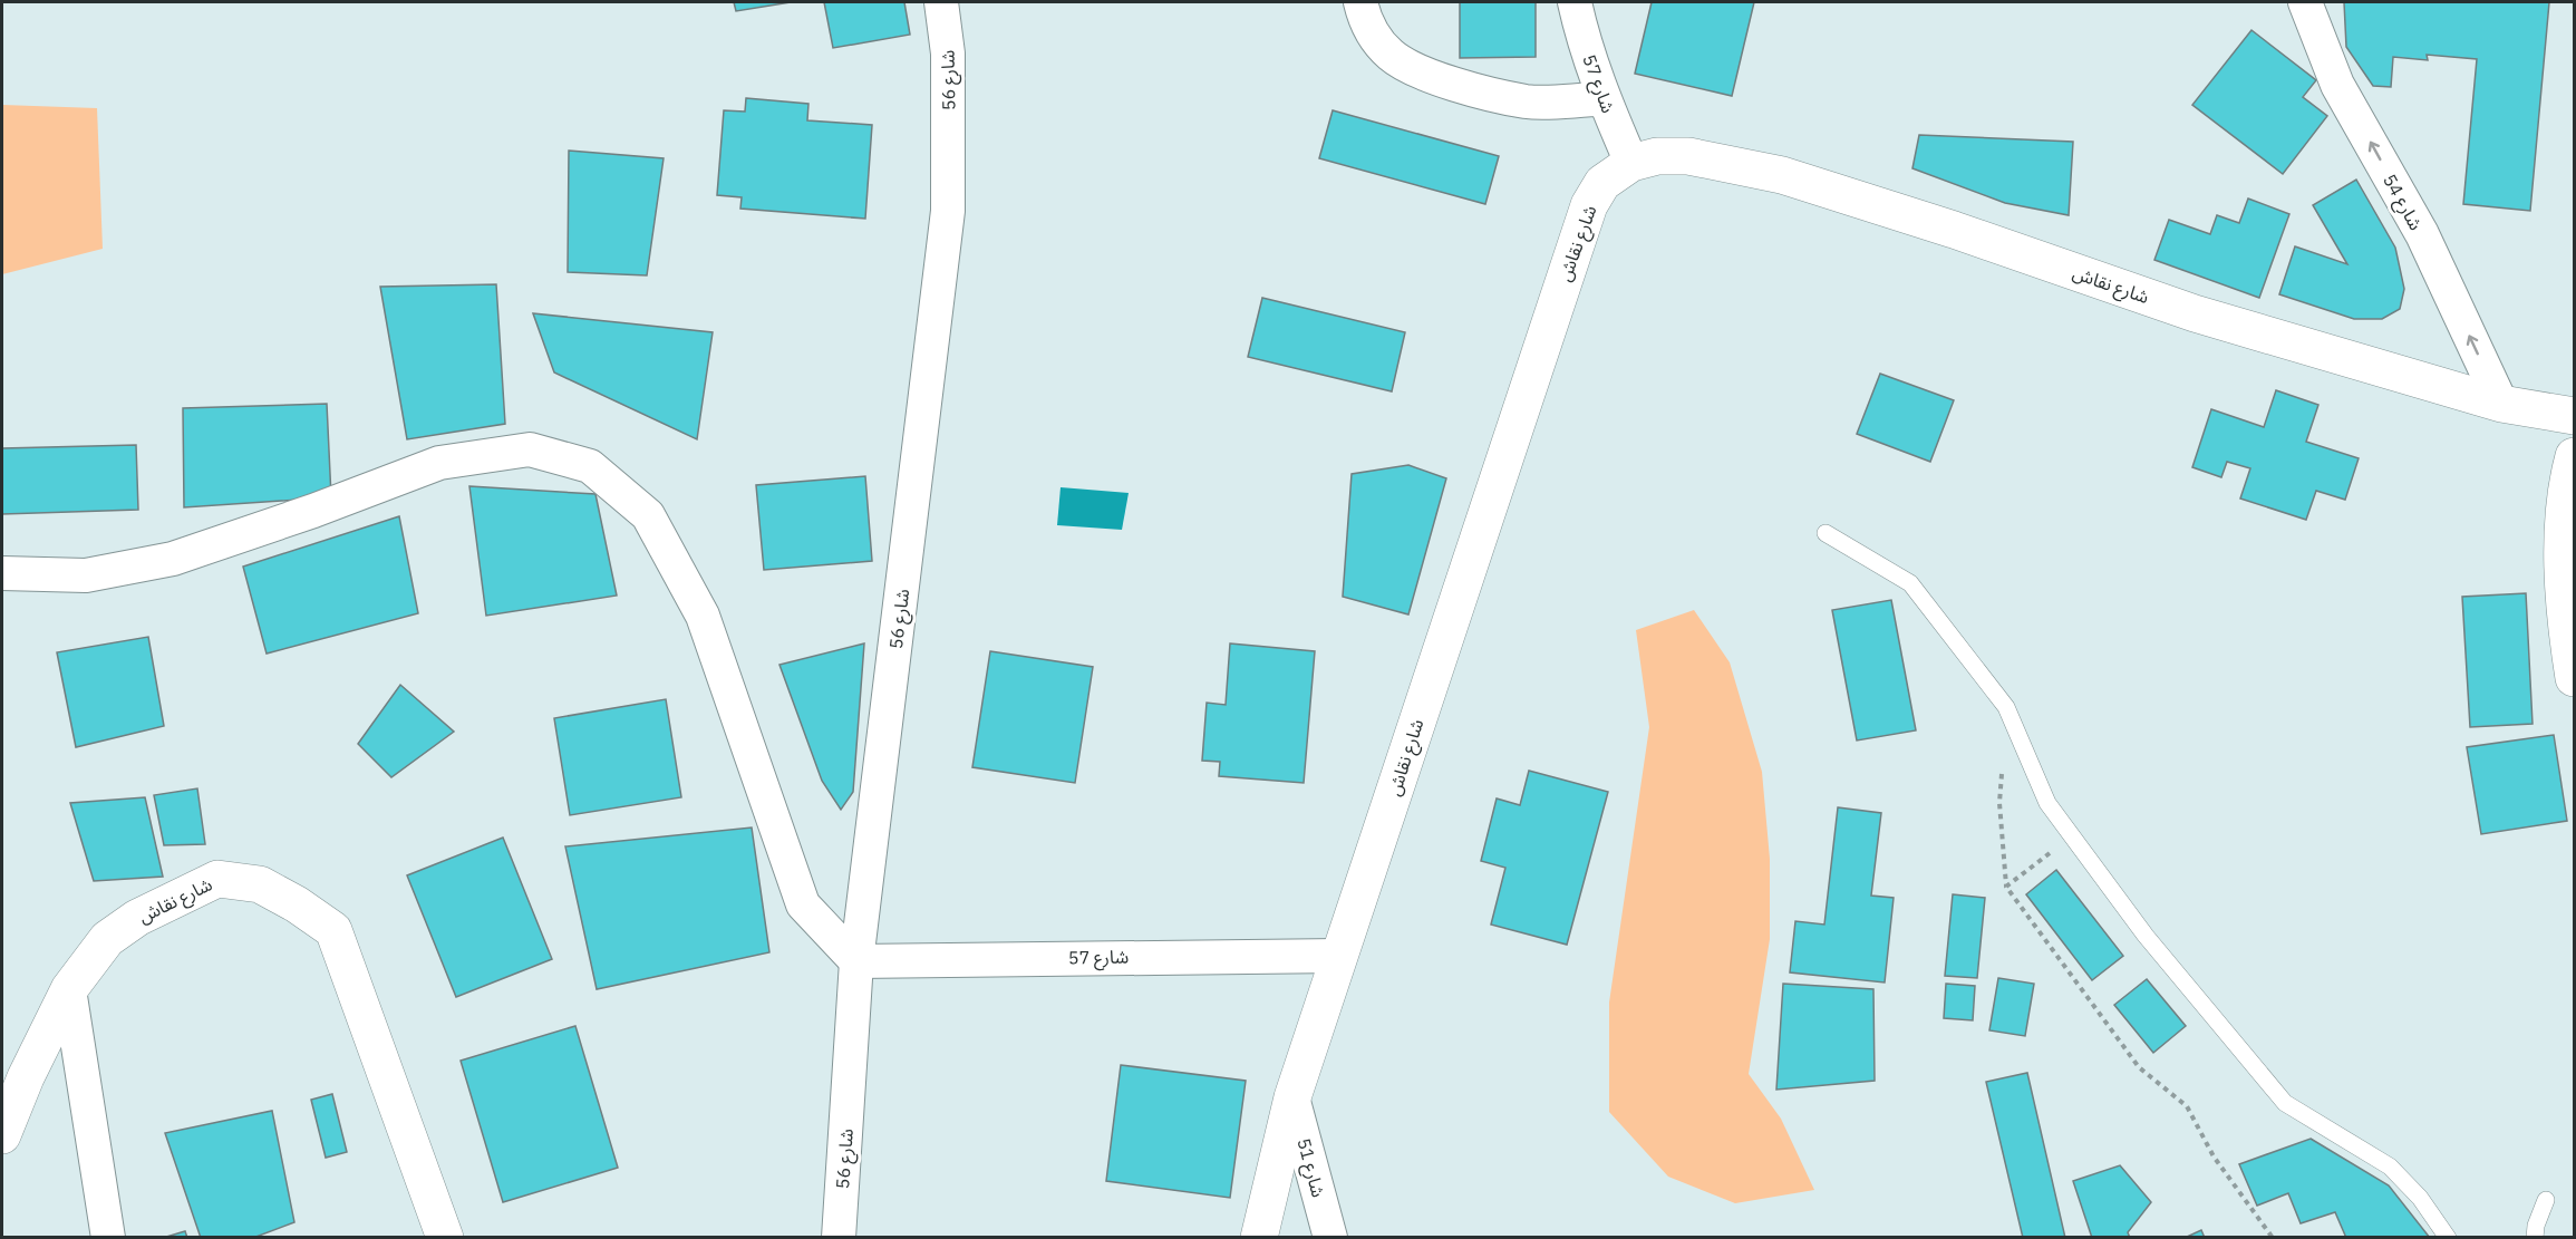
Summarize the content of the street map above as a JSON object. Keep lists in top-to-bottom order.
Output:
{
  "streets": {
    "street": [
      "شارع 56",
      "شارع 57",
      "شارع 54",
      "شارع نقاش",
      "شارع 51"
    ]
  },
  "crossings": [
    ["شارع 56", "شارع 57"],
    ["شارع 57", "شارع نقاش"],
    ["شارع 54", "شارع نقاش"],
    ["شارع نقاش", "شارع 51"]
  ],
  "one_way": ["شارع 54"]
}
